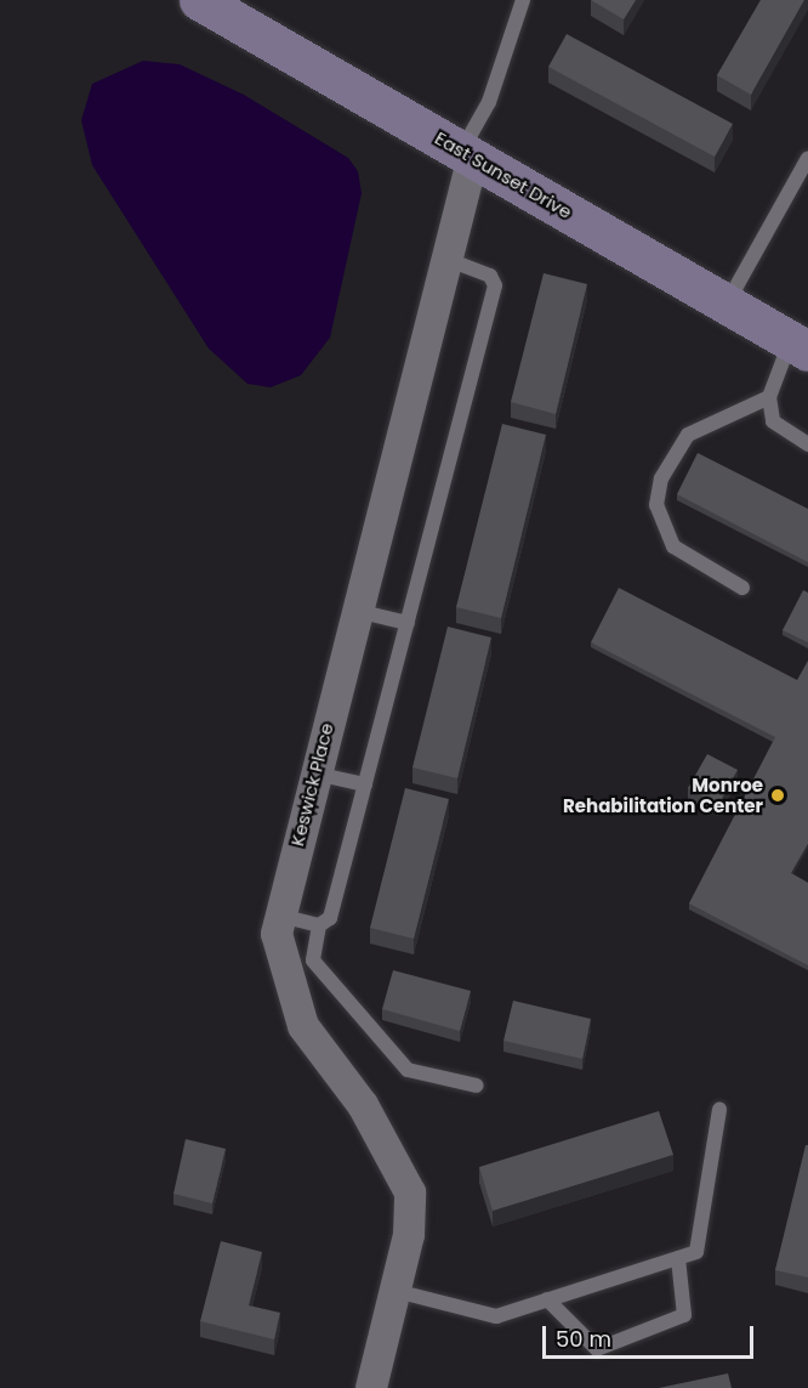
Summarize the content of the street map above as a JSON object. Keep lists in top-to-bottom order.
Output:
{
  "streets": {
    "street": ["East Sunset Drive", "Keswick Place"]
  },
  "crossings": [
    ["East Sunset Drive", "Keswick Place"]
  ],
  "places": ["Monroe Rehabilitation Center"],
  "scale_bar": "50 m"
}
